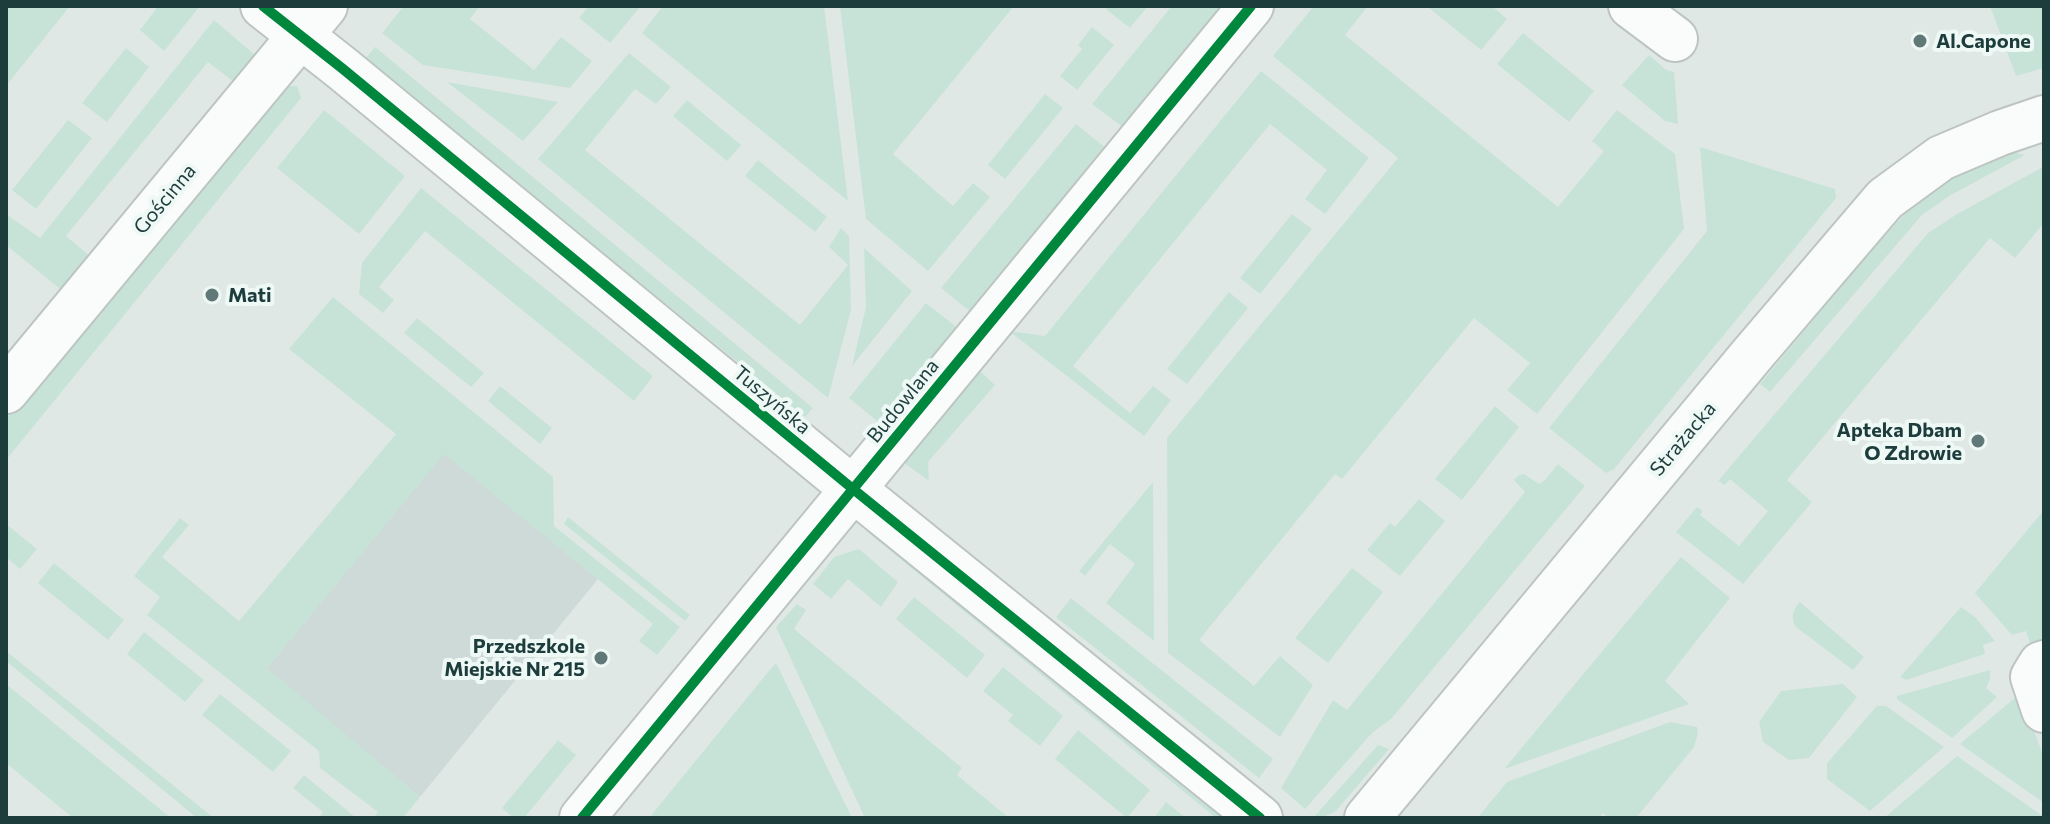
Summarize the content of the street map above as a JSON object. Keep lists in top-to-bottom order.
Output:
{
  "streets": {
    "street": [
      "Gościnna",
      "Tuszyńska",
      "Budowlana",
      "Strażacka"
    ]
  },
  "crossings": [
    ["Gościnna", "Tuszyńska"],
    ["Tuszyńska", "Budowlana"]
  ],
  "places": [
    "Al.Capone",
    "Mati",
    "Apteka Dbam O Zdrowie",
    "Przedszkole Miejskie Nr 215"
  ]
}
